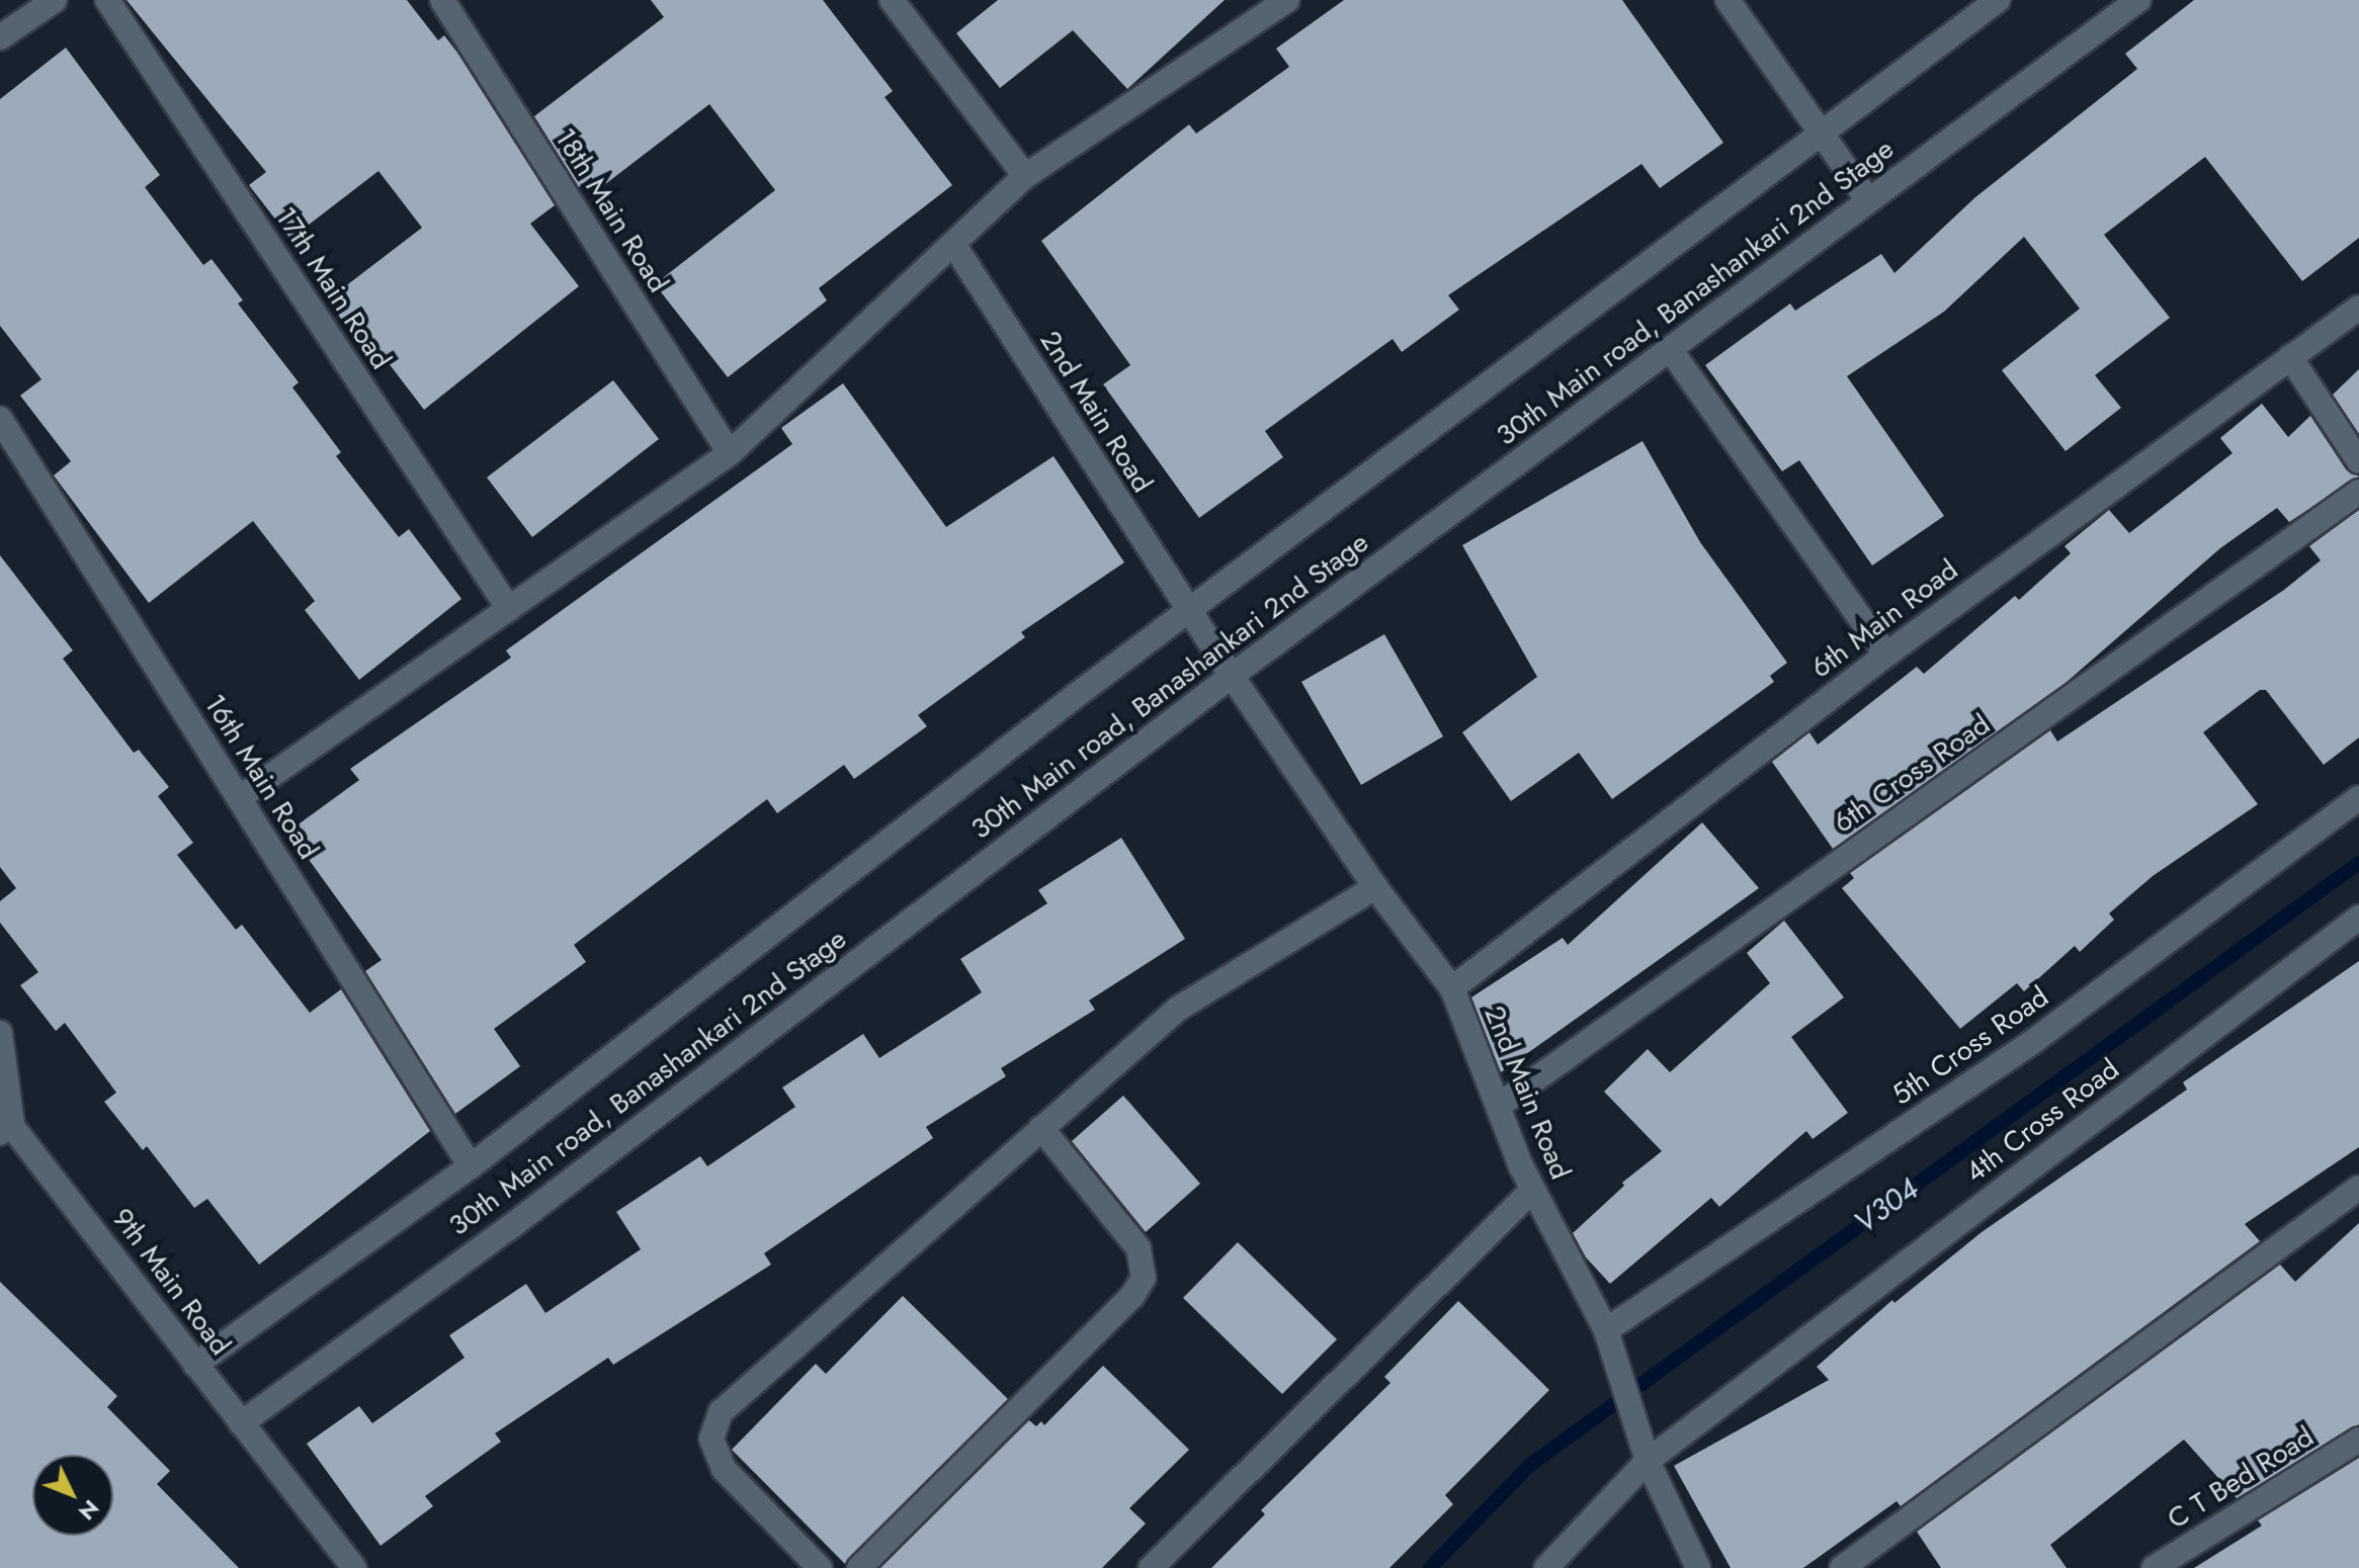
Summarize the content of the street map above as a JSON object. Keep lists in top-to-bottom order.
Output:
{
  "streets": {
    "street": [
      "18th Main Road",
      "17th Main Road",
      "30th Main road, Banashankari 2nd Stage",
      "2nd Main Road",
      "6th Main Road",
      "6th Cross Road",
      "16th Main Road",
      "5th Cross Road",
      "4th Cross Road",
      "9th Main Road",
      "C T Bed Road"
    ]
  },
  "crossings": [
    ["30th Main road, Banashankari 2nd Stage", "2nd Main Road"],
    ["30th Main road, Banashankari 2nd Stage", "16th Main Road"],
    ["30th Main road, Banashankari 2nd Stage", "9th Main Road"],
    ["2nd Main Road", "6th Main Road"],
    ["2nd Main Road", "6th Cross Road"],
    ["2nd Main Road", "5th Cross Road"],
    ["2nd Main Road", "4th Cross Road"]
  ],
  "water": ["V304"],
  "north": "bottom right"
}
